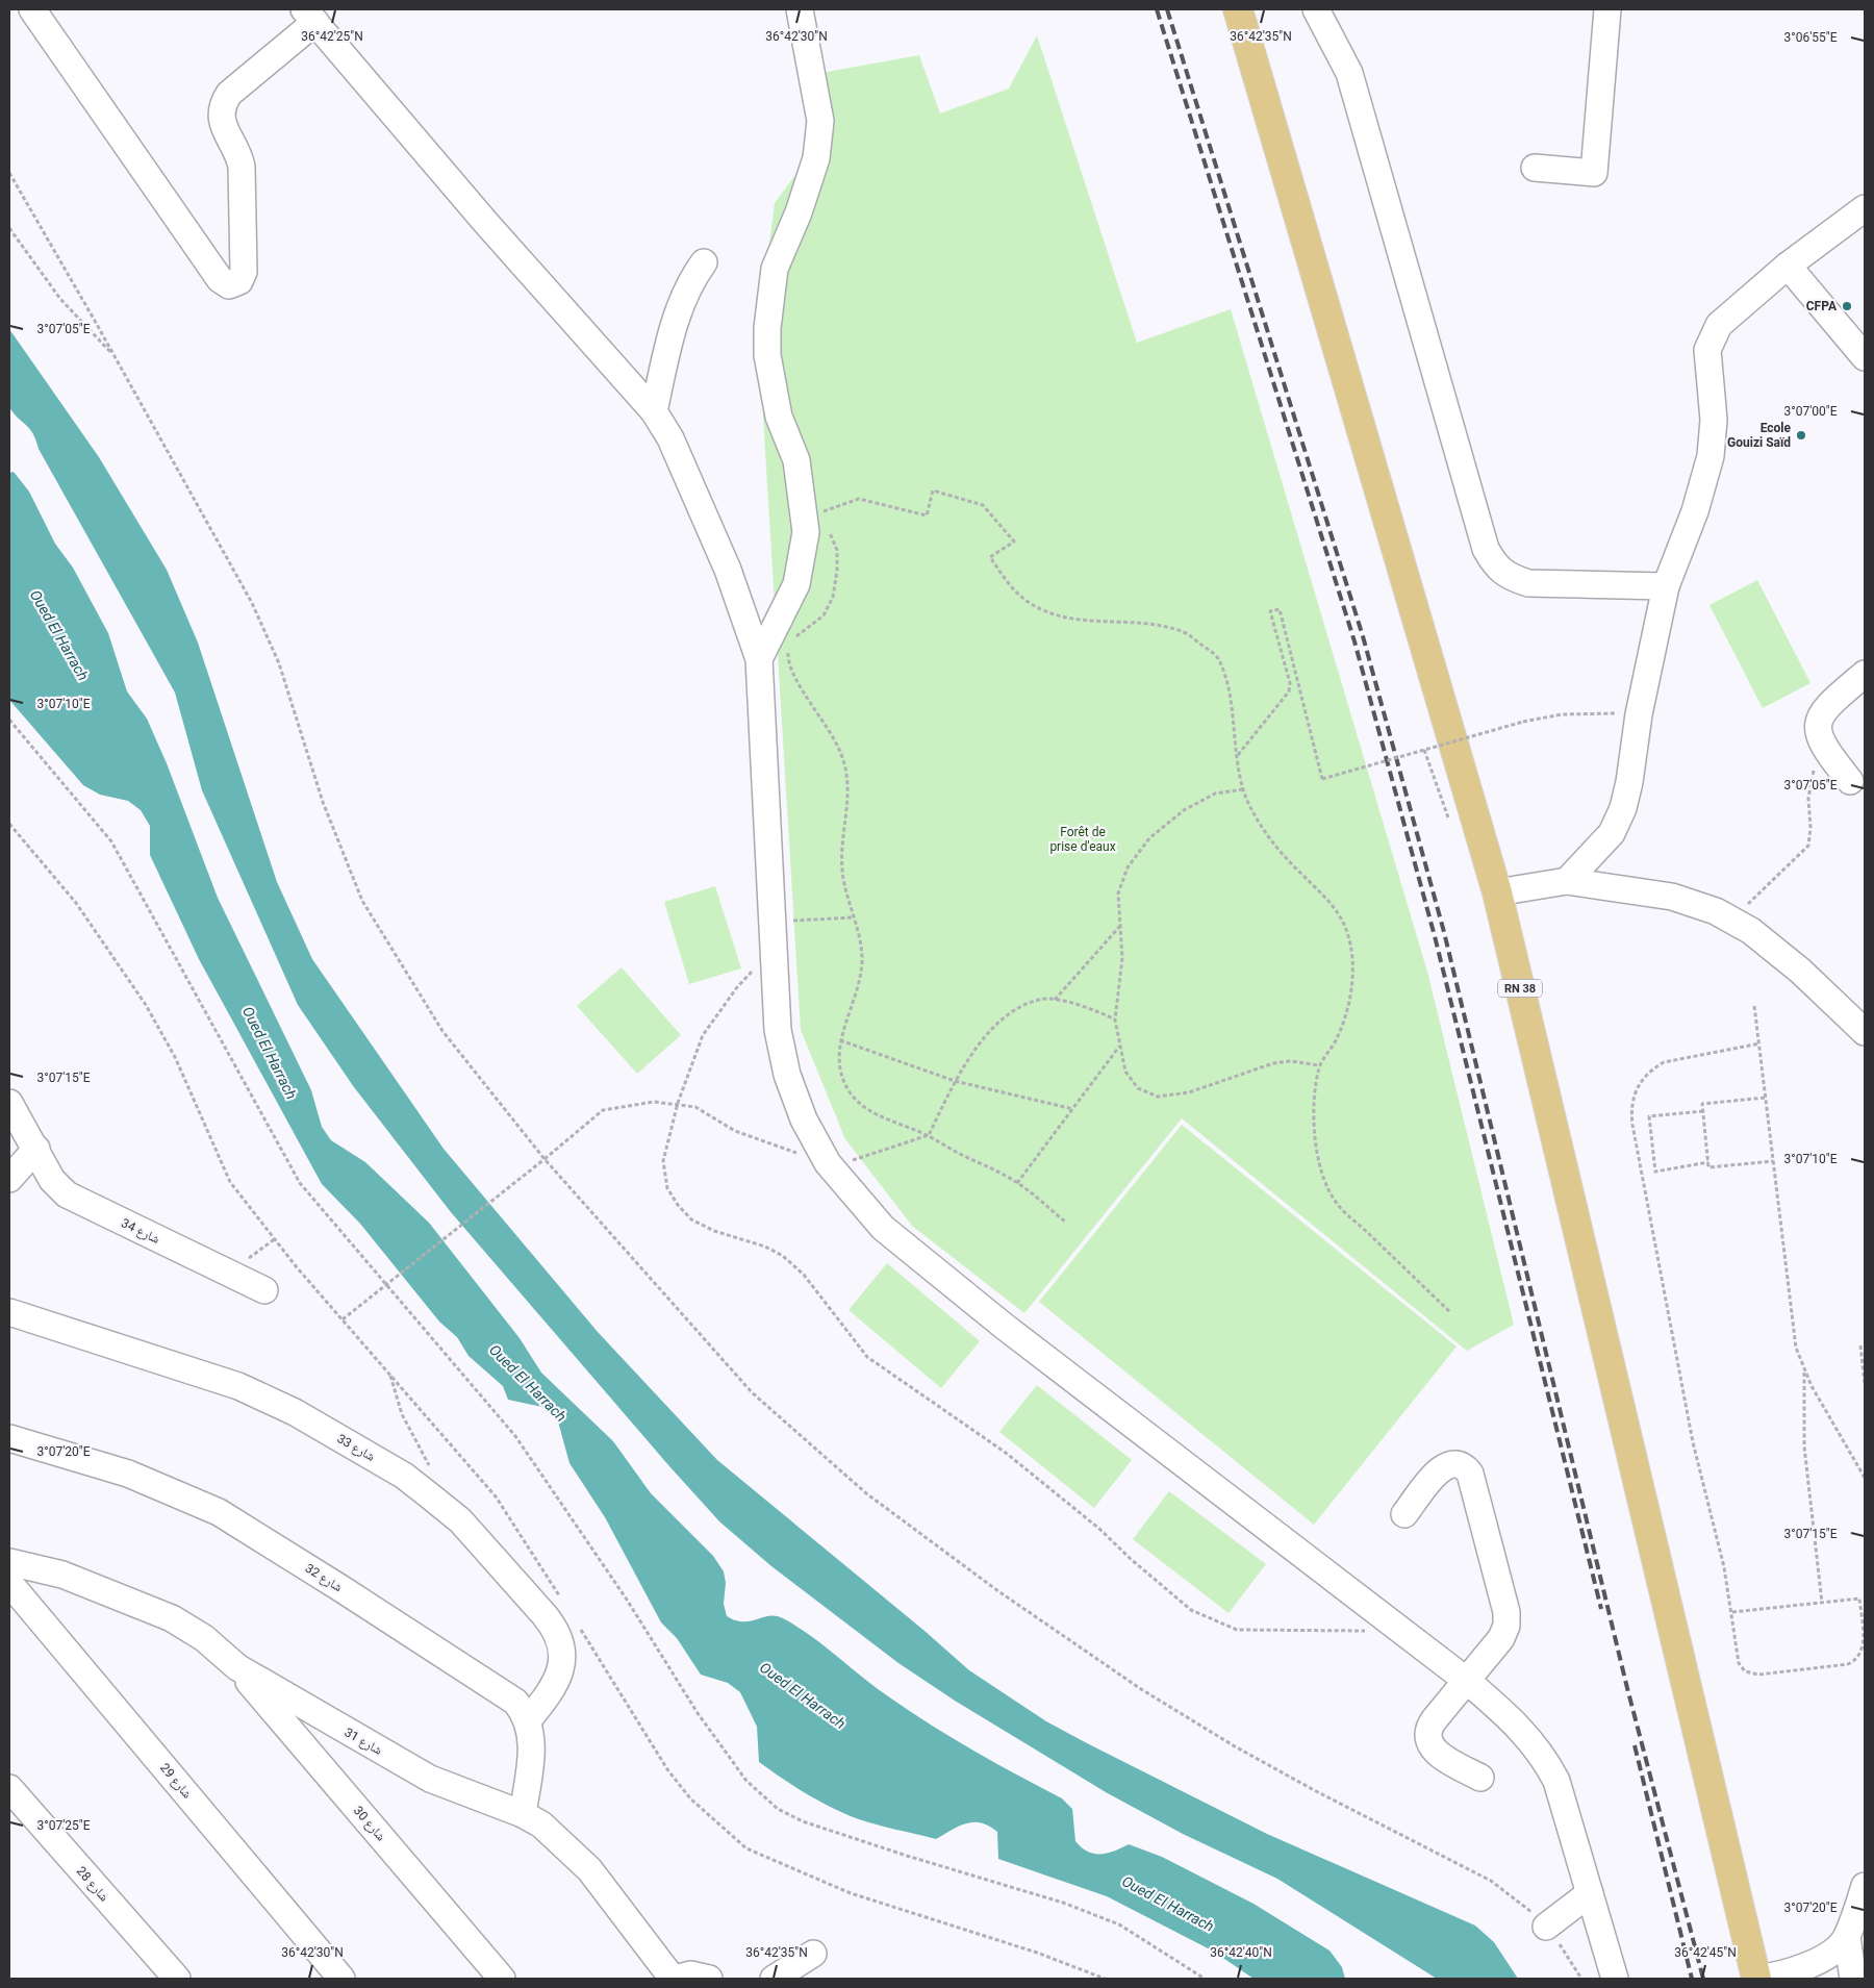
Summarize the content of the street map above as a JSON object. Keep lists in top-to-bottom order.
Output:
{
  "streets": {
    "main road": ["RN 38"],
    "street": [
      "شارع 34",
      "شارع 33",
      "شارع 32",
      "شارع 31",
      "شارع 29",
      "شارع 30",
      "شارع 28"
    ]
  },
  "crossings": [
    ["شارع 33", "شارع 32"],
    ["شارع 32", "شارع 31"],
    ["شارع 31", "شارع 30"]
  ],
  "water": ["Oued El Harrach"],
  "parks": ["Forêt de prise d'eaux"],
  "places": ["CFPA", "Ecole Gouizi Saïd"],
  "coordinates": [
    "36°42'25\"N",
    "36°42'30\"N",
    "36°42'35\"N",
    "3°06'55\"E",
    "3°07'05\"E",
    "3°07'00\"E",
    "3°07'10\"E",
    "3°07'15\"E",
    "3°07'20\"E",
    "3°07'25\"E",
    "36°42'40\"N",
    "36°42'45\"N"
  ]
}
